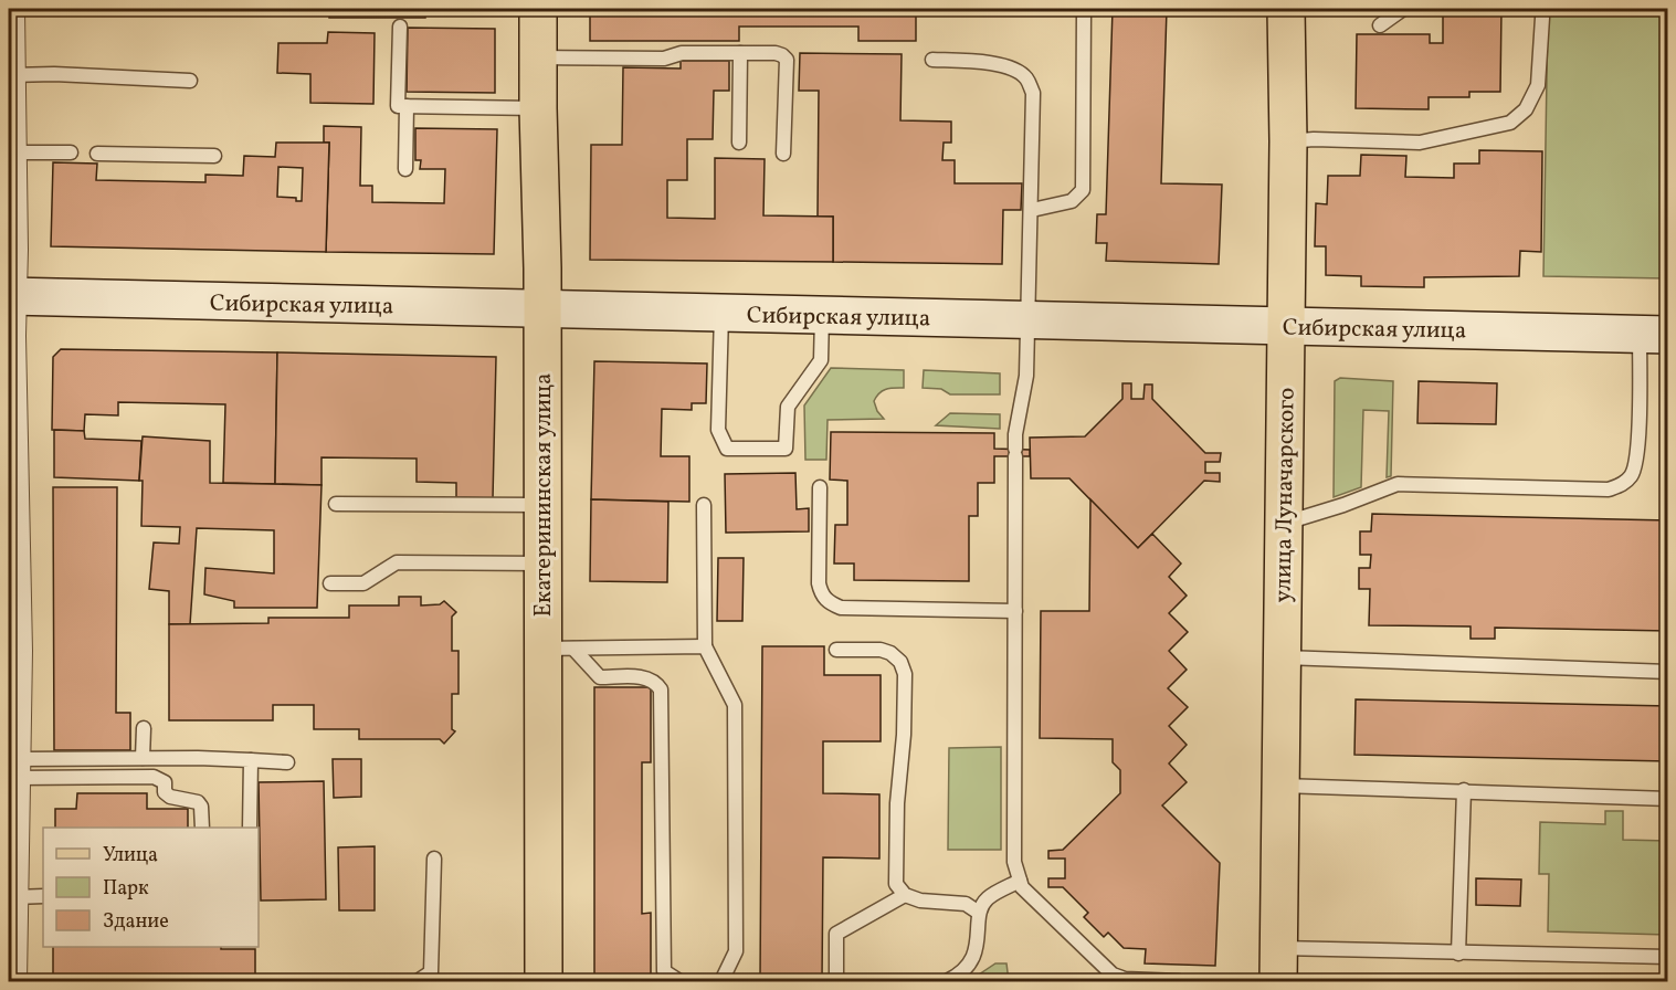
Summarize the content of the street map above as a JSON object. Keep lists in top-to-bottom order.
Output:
{
  "streets": {
    "main road": ["Сибирская улица", "Екатерининская улица", "улица Луначарского"]
  },
  "crossings": [
    ["Сибирская улица", "Екатерининская улица"],
    ["Сибирская улица", "улица Луначарского"]
  ],
  "legend": ["Улица", "Парк", "Здание"]
}
